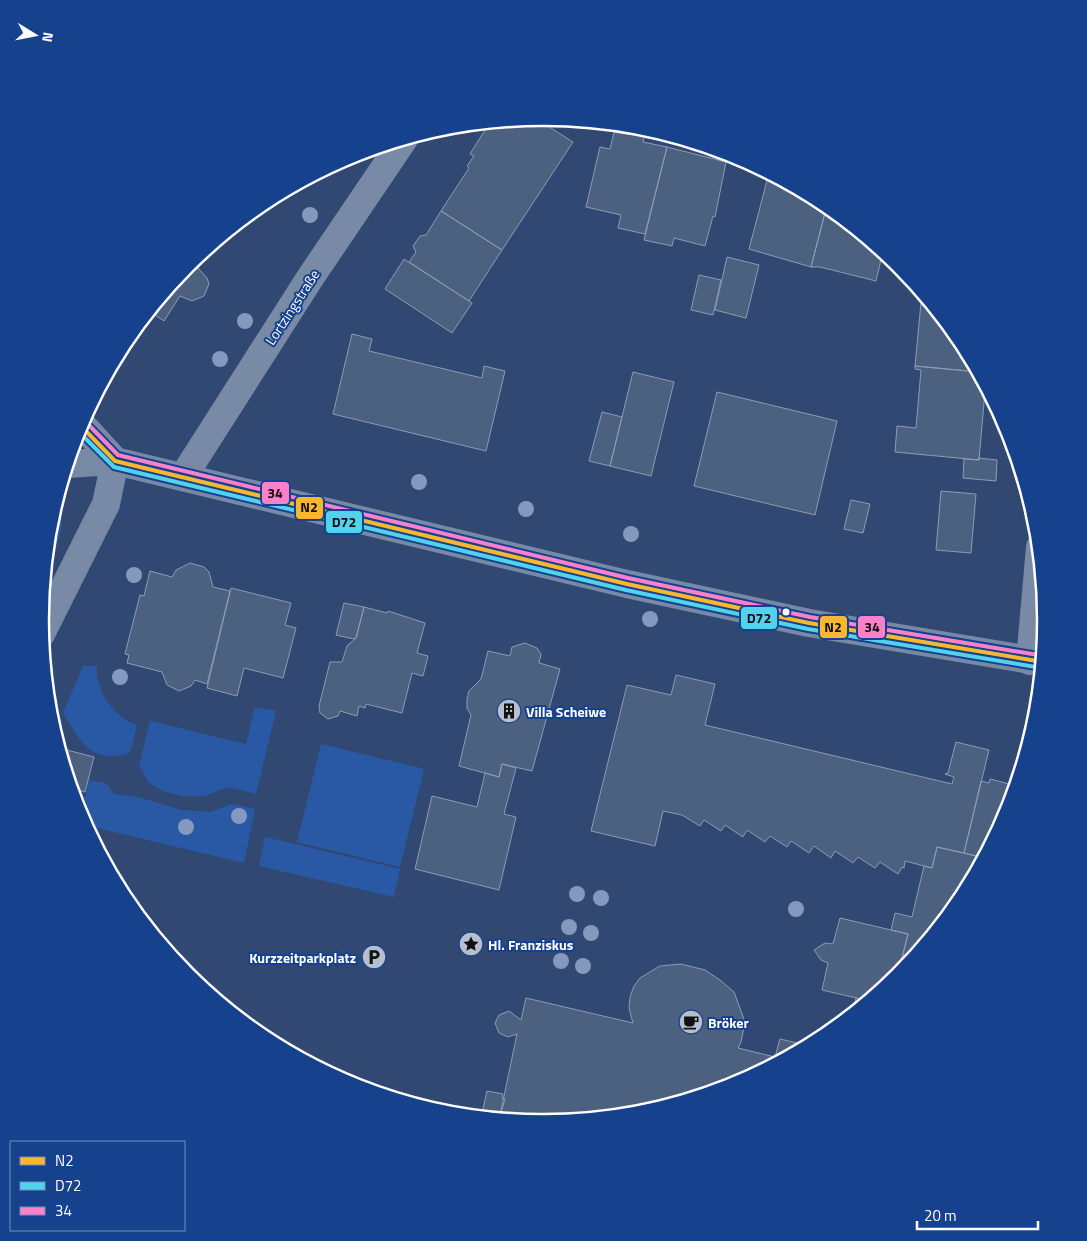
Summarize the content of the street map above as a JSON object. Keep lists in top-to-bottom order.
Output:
{
  "streets": {
    "street": ["Lortzingstraße"]
  },
  "places": {
    "building": ["Villa Scheiwe"],
    "place": ["Hl. Franziskus"],
    "parking": ["Kurzzeitparkplatz"],
    "cafe": ["Bröker"]
  },
  "lines": ["transit line 34", "transit line N2", "transit line D72"],
  "legend": ["N2", "D72", "34"],
  "scale_bar": "20 m",
  "north": "right"
}
